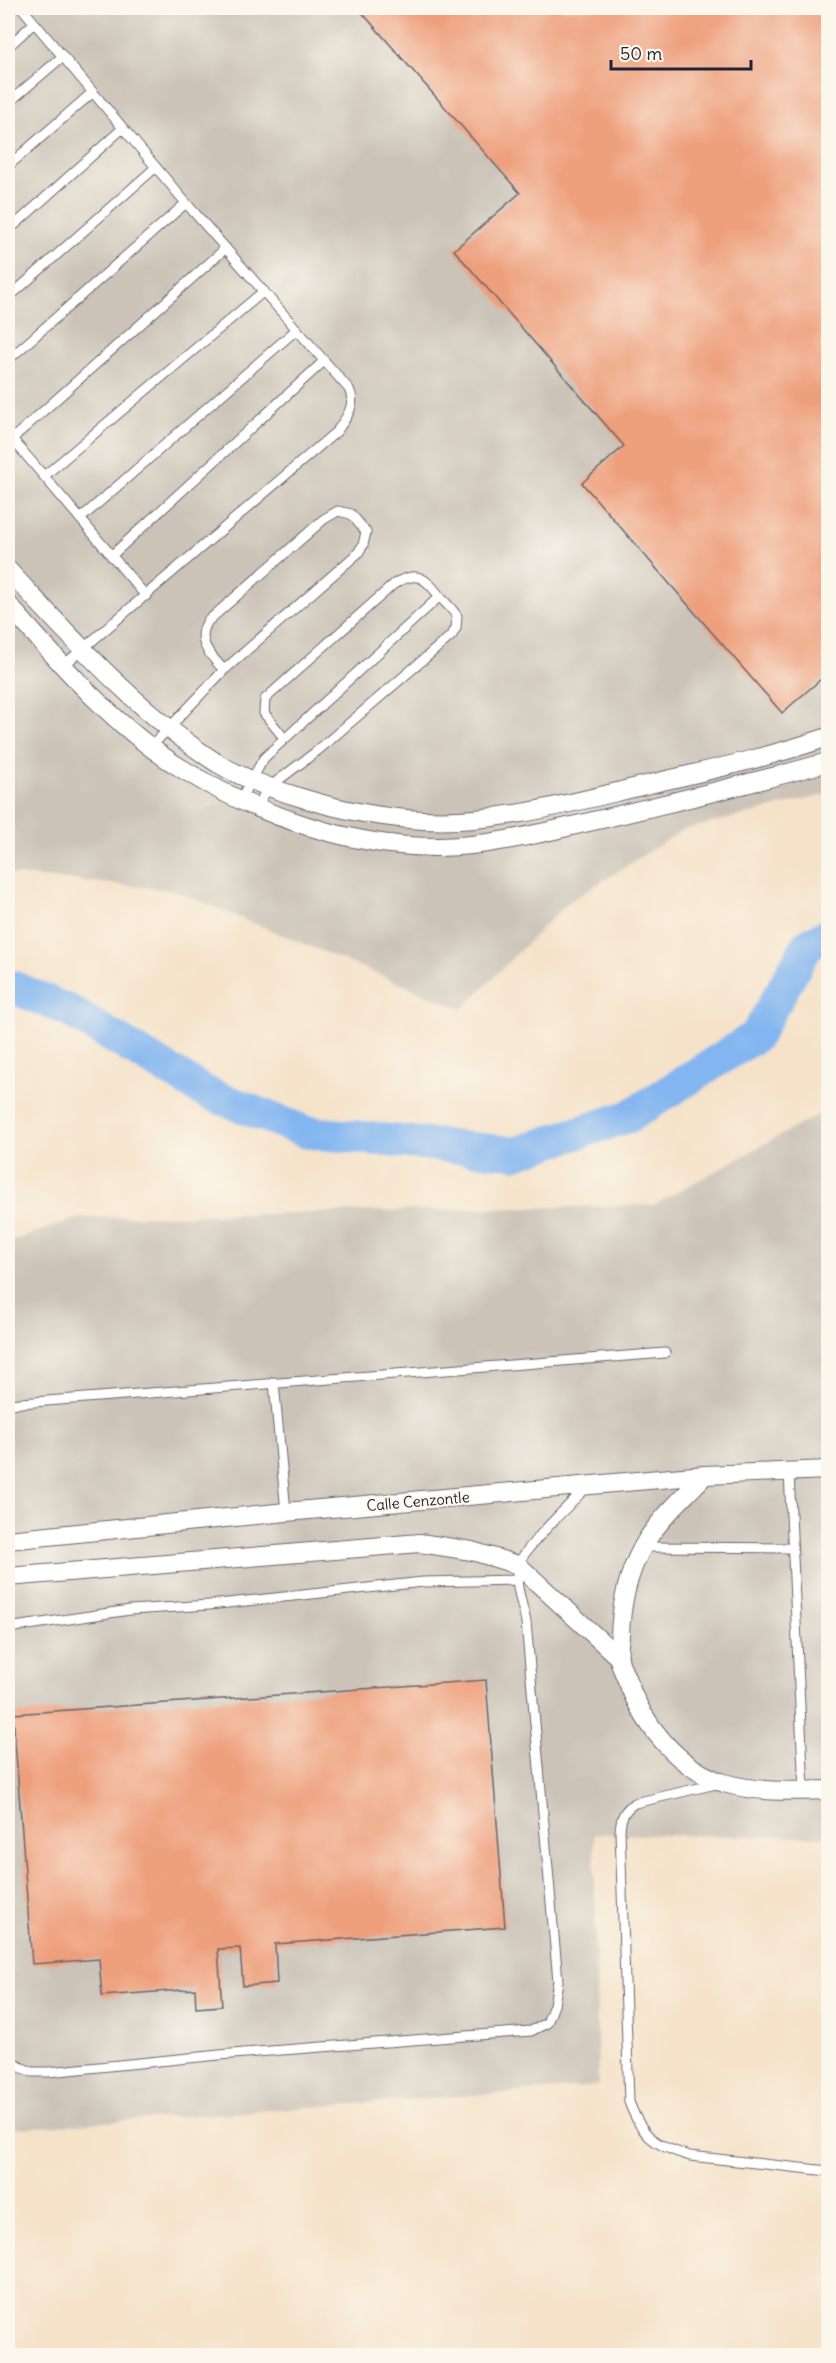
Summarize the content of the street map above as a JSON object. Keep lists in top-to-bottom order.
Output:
{
  "streets": {
    "street": ["Calle Cenzontle"]
  },
  "scale_bar": "50 m"
}
